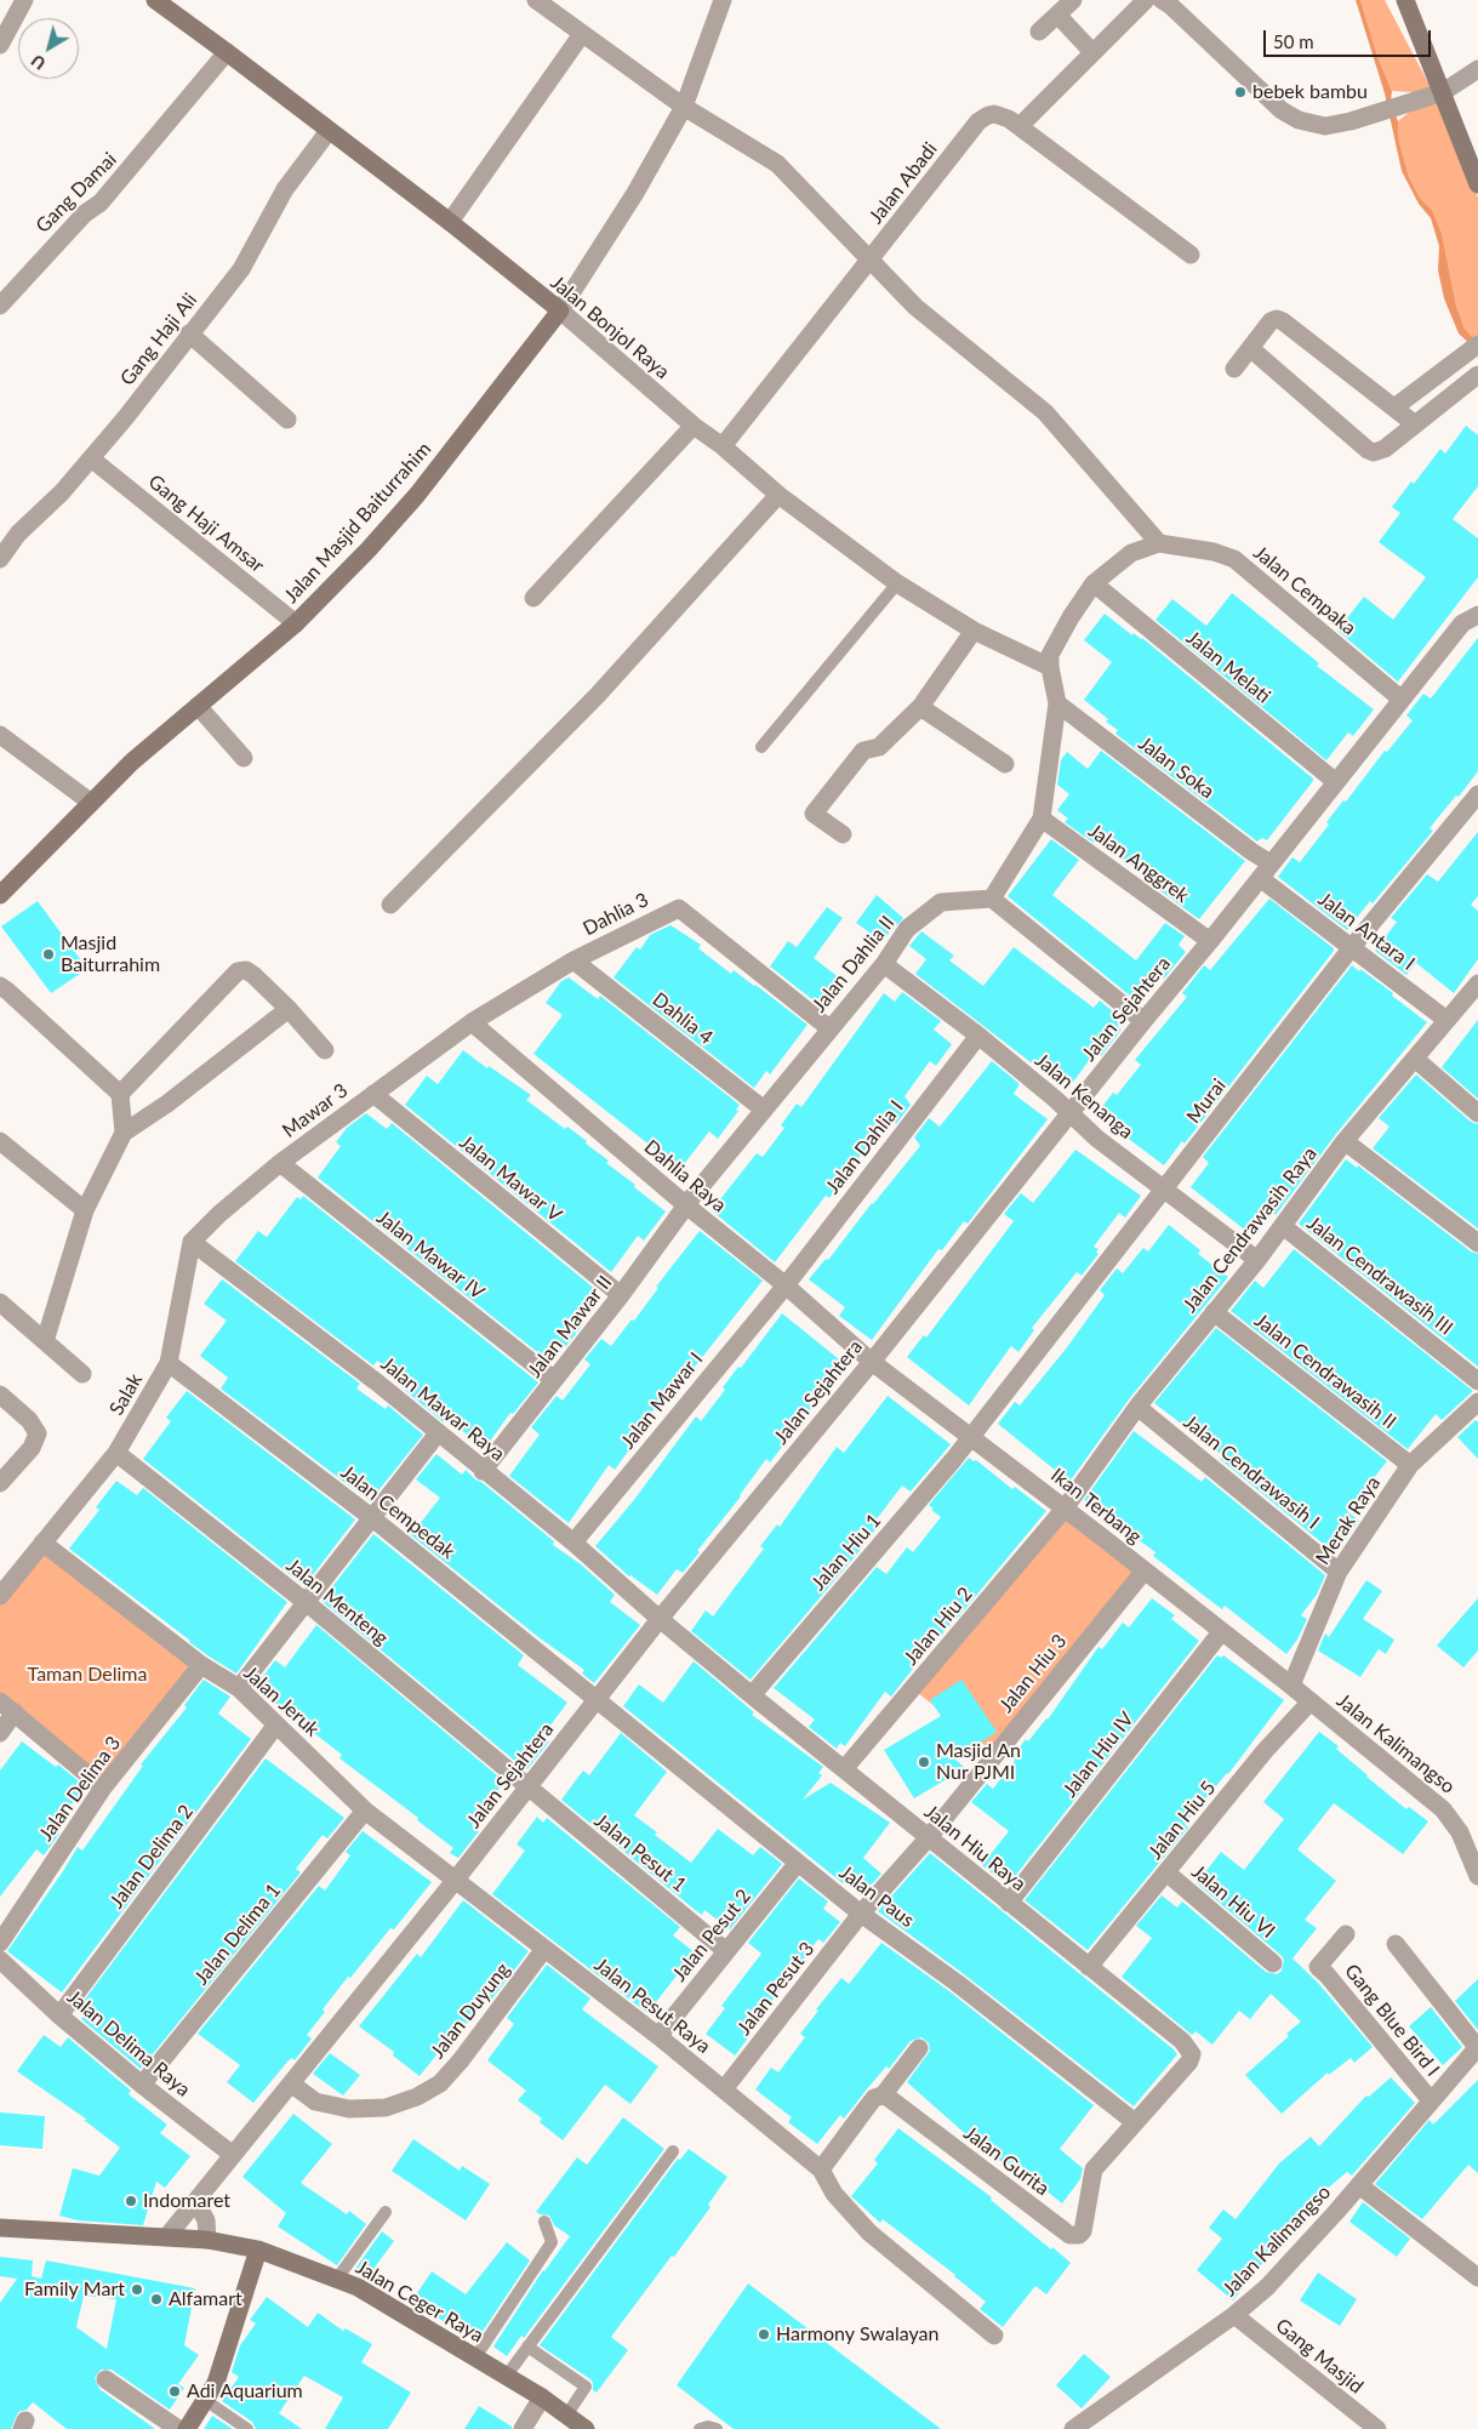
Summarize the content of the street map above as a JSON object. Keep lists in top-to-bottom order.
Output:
{
  "streets": {
    "street": [
      "Jalan Abadi",
      "Gang Damai",
      "Jalan Bonjol Raya",
      "Gang Haji Ali",
      "Jalan Masjid Baiturrahim",
      "Gang Haji Amsar",
      "Jalan Cempaka",
      "Jalan Melati",
      "Jalan Soka",
      "Jalan Anggrek",
      "Dahlia 3",
      "Jalan Antara I",
      "Jalan Dahlia II",
      "Jalan Sejahtera",
      "Dahlia 4",
      "Jalan Kenanga",
      "Murai",
      "Mawar 3",
      "Jalan Dahlia I",
      "Dahlia Raya",
      "Jalan Mawar V",
      "Jalan Cendrawasih Raya",
      "Jalan Mawar IV",
      "Jalan Cendrawasih III",
      "Jalan Mawar II",
      "Jalan Cendrawasih II",
      "Salak",
      "Jalan Mawar I",
      "Jalan Mawar Raya",
      "Jalan Cendrawasih I",
      "Ikan Terbang",
      "Jalan Cempedak",
      "Merak Raya",
      "Jalan Hiu 1",
      "Jalan Menteng",
      "Jalan Hiu 2",
      "Jalan Hiu 3",
      "Jalan Jeruk",
      "Jalan Kalimangso",
      "Jalan Hiu IV",
      "Jalan Delima 3",
      "Jalan Hiu 5",
      "Jalan Hiu Raya",
      "Jalan Pesut 1",
      "Jalan Delima 2",
      "Jalan Paus",
      "Jalan Hiu VI",
      "Jalan Delima 1",
      "Jalan Pesut 2",
      "Jalan Pesut 3",
      "Jalan Pesut Raya",
      "Jalan Duyung",
      "Gang Blue Bird I",
      "Jalan Delima Raya",
      "Jalan Gurita",
      "Jalan Ceger Raya",
      "Gang Masjid"
    ]
  },
  "crossings": [
    ["Jalan Abadi", "Jalan Bonjol Raya"],
    ["Gang Damai", "Jalan Bonjol Raya"],
    ["Jalan Bonjol Raya", "Gang Haji Ali"],
    ["Jalan Bonjol Raya", "Jalan Masjid Baiturrahim"],
    ["Jalan Bonjol Raya", "Jalan Cempaka"],
    ["Gang Haji Ali", "Gang Haji Amsar"],
    ["Jalan Masjid Baiturrahim", "Gang Haji Amsar"],
    ["Jalan Cempaka", "Jalan Melati"],
    ["Jalan Cempaka", "Jalan Soka"],
    ["Jalan Cempaka", "Jalan Sejahtera"],
    ["Jalan Melati", "Jalan Sejahtera"],
    ["Jalan Soka", "Jalan Antara I"],
    ["Jalan Soka", "Jalan Sejahtera"],
    ["Jalan Anggrek", "Jalan Sejahtera"],
    ["Dahlia 3", "Jalan Dahlia II"],
    ["Dahlia 3", "Dahlia 4"],
    ["Dahlia 3", "Mawar 3"],
    ["Dahlia 3", "Dahlia Raya"],
    ["Jalan Antara I", "Jalan Sejahtera"],
    ["Jalan Antara I", "Murai"],
    ["Jalan Antara I", "Jalan Cendrawasih Raya"],
    ["Jalan Dahlia II", "Dahlia 4"],
    ["Jalan Dahlia II", "Jalan Kenanga"],
    ["Jalan Dahlia II", "Dahlia Raya"],
    ["Jalan Dahlia II", "Jalan Mawar II"],
    ["Jalan Sejahtera", "Jalan Kenanga"],
    ["Jalan Sejahtera", "Dahlia Raya"],
    ["Jalan Sejahtera", "Jalan Mawar Raya"],
    ["Jalan Sejahtera", "Ikan Terbang"],
    ["Jalan Sejahtera", "Jalan Cempedak"],
    ["Jalan Sejahtera", "Jalan Menteng"],
    ["Jalan Sejahtera", "Jalan Jeruk"],
    ["Jalan Sejahtera", "Jalan Hiu Raya"],
    ["Jalan Sejahtera", "Jalan Pesut 1"],
    ["Jalan Sejahtera", "Jalan Paus"],
    ["Jalan Sejahtera", "Jalan Pesut Raya"],
    ["Jalan Sejahtera", "Jalan Duyung"],
    ["Jalan Sejahtera", "Jalan Delima Raya"],
    ["Jalan Sejahtera", "Jalan Ceger Raya"],
    ["Jalan Kenanga", "Murai"],
    ["Jalan Kenanga", "Jalan Dahlia I"],
    ["Jalan Kenanga", "Jalan Cendrawasih Raya"],
    ["Murai", "Ikan Terbang"],
    ["Murai", "Jalan Hiu 1"],
    ["Mawar 3", "Dahlia Raya"],
    ["Mawar 3", "Jalan Mawar V"],
    ["Mawar 3", "Jalan Mawar IV"],
    ["Mawar 3", "Salak"],
    ["Mawar 3", "Jalan Mawar Raya"],
    ["Jalan Dahlia I", "Dahlia Raya"],
    ["Jalan Dahlia I", "Jalan Mawar I"],
    ["Dahlia Raya", "Jalan Mawar II"],
    ["Dahlia Raya", "Jalan Mawar I"],
    ["Dahlia Raya", "Ikan Terbang"],
    ["Jalan Mawar V", "Jalan Mawar II"],
    ["Jalan Cendrawasih Raya", "Jalan Cendrawasih III"],
    ["Jalan Cendrawasih Raya", "Jalan Cendrawasih II"],
    ["Jalan Cendrawasih Raya", "Jalan Cendrawasih I"],
    ["Jalan Cendrawasih Raya", "Ikan Terbang"],
    ["Jalan Cendrawasih Raya", "Jalan Hiu 2"],
    ["Jalan Mawar IV", "Jalan Mawar II"],
    ["Jalan Mawar II", "Jalan Mawar Raya"],
    ["Jalan Cendrawasih II", "Merak Raya"],
    ["Salak", "Jalan Mawar Raya"],
    ["Salak", "Jalan Cempedak"],
    ["Salak", "Jalan Menteng"],
    ["Salak", "Jalan Jeruk"],
    ["Jalan Mawar I", "Jalan Mawar Raya"],
    ["Jalan Mawar Raya", "Jalan Hiu Raya"],
    ["Jalan Cendrawasih I", "Merak Raya"],
    ["Ikan Terbang", "Merak Raya"],
    ["Ikan Terbang", "Jalan Hiu 1"],
    ["Ikan Terbang", "Jalan Hiu 2"],
    ["Ikan Terbang", "Jalan Hiu 3"],
    ["Ikan Terbang", "Jalan Kalimangso"],
    ["Ikan Terbang", "Jalan Hiu IV"],
    ["Jalan Cempedak", "Jalan Paus"],
    ["Merak Raya", "Jalan Kalimangso"],
    ["Jalan Hiu 1", "Jalan Hiu Raya"],
    ["Jalan Menteng", "Jalan Pesut 1"],
    ["Jalan Hiu 2", "Jalan Hiu Raya"],
    ["Jalan Hiu 3", "Jalan Hiu Raya"],
    ["Jalan Hiu 3", "Jalan Paus"],
    ["Jalan Hiu 3", "Jalan Pesut 3"],
    ["Jalan Jeruk", "Jalan Delima 3"],
    ["Jalan Jeruk", "Jalan Delima 2"],
    ["Jalan Jeruk", "Jalan Delima 1"],
    ["Jalan Jeruk", "Jalan Pesut Raya"],
    ["Jalan Kalimangso", "Jalan Hiu 5"],
    ["Jalan Kalimangso", "Gang Blue Bird I"],
    ["Jalan Kalimangso", "Gang Masjid"],
    ["Jalan Hiu IV", "Jalan Hiu Raya"],
    ["Jalan Hiu 5", "Jalan Hiu Raya"],
    ["Jalan Hiu 5", "Jalan Hiu VI"],
    ["Jalan Hiu Raya", "Jalan Paus"],
    ["Jalan Hiu Raya", "Jalan Gurita"],
    ["Jalan Pesut 1", "Jalan Pesut 2"],
    ["Jalan Delima 2", "Jalan Delima Raya"],
    ["Jalan Paus", "Jalan Pesut 2"],
    ["Jalan Paus", "Jalan Pesut 3"],
    ["Jalan Paus", "Jalan Gurita"],
    ["Jalan Delima 1", "Jalan Delima Raya"],
    ["Jalan Pesut 2", "Jalan Pesut Raya"],
    ["Jalan Pesut 3", "Jalan Pesut Raya"],
    ["Jalan Pesut Raya", "Jalan Duyung"]
  ],
  "parks": ["Taman Delima"],
  "places": [
    "bebek bambu",
    "Masjid Baiturrahim",
    "Masjid An Nur PJMI",
    "Indomaret",
    "Family Mart",
    "Alfamart",
    "Harmony Swalayan",
    "Adi Aquarium"
  ],
  "scale_bar": "50 m",
  "north": "bottom left"
}
